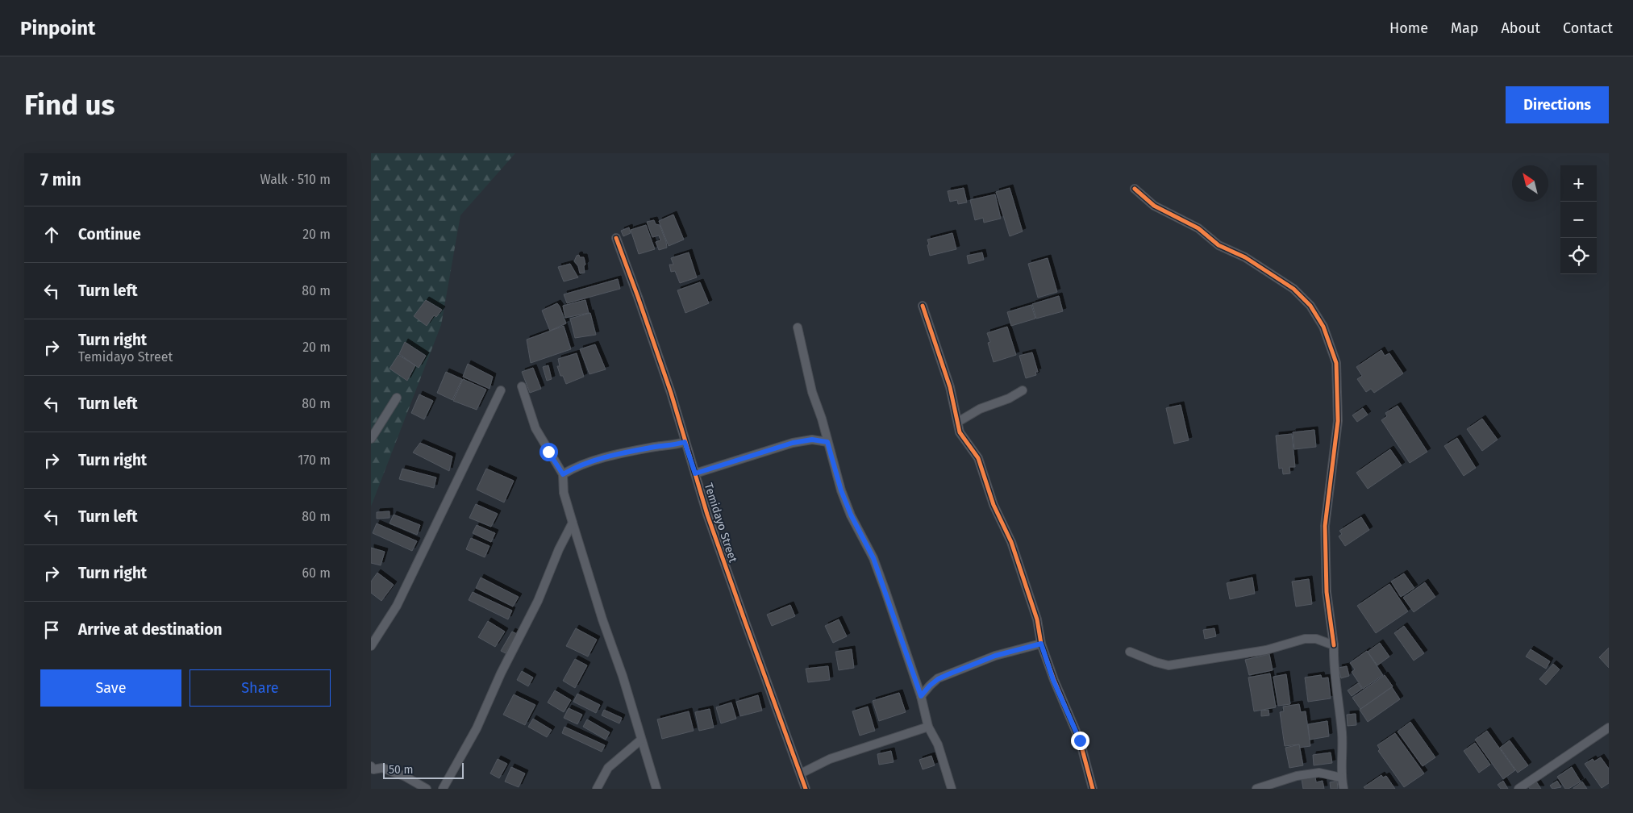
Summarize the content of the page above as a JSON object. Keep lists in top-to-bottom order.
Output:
{
  "streets": {
    "street": ["Temidayo Street"]
  },
  "scale_bar": "50 m",
  "north": "top left",
  "page": {
    "header": "Pinpoint",
    "nav": [
      "Home",
      "Map",
      "About",
      "Contact"
    ],
    "buttons": [
      "Directions",
      ["Save", "Share"]
    ],
    "title": "Find us",
    "heading": ["7 min", "Walk · 510 m"],
    "map_buttons": ["+", "−"],
    "list": [
      ["Continue", "20 m"],
      ["Turn left", "80 m"],
      ["Turn right", "Temidayo Street", "20 m"],
      ["Turn left", "80 m"],
      ["Turn right", "170 m"],
      ["Turn left", "80 m"],
      ["Turn right", "60 m"],
      "Arrive at destination"
    ],
    "scale": "50 m"
  }
}
